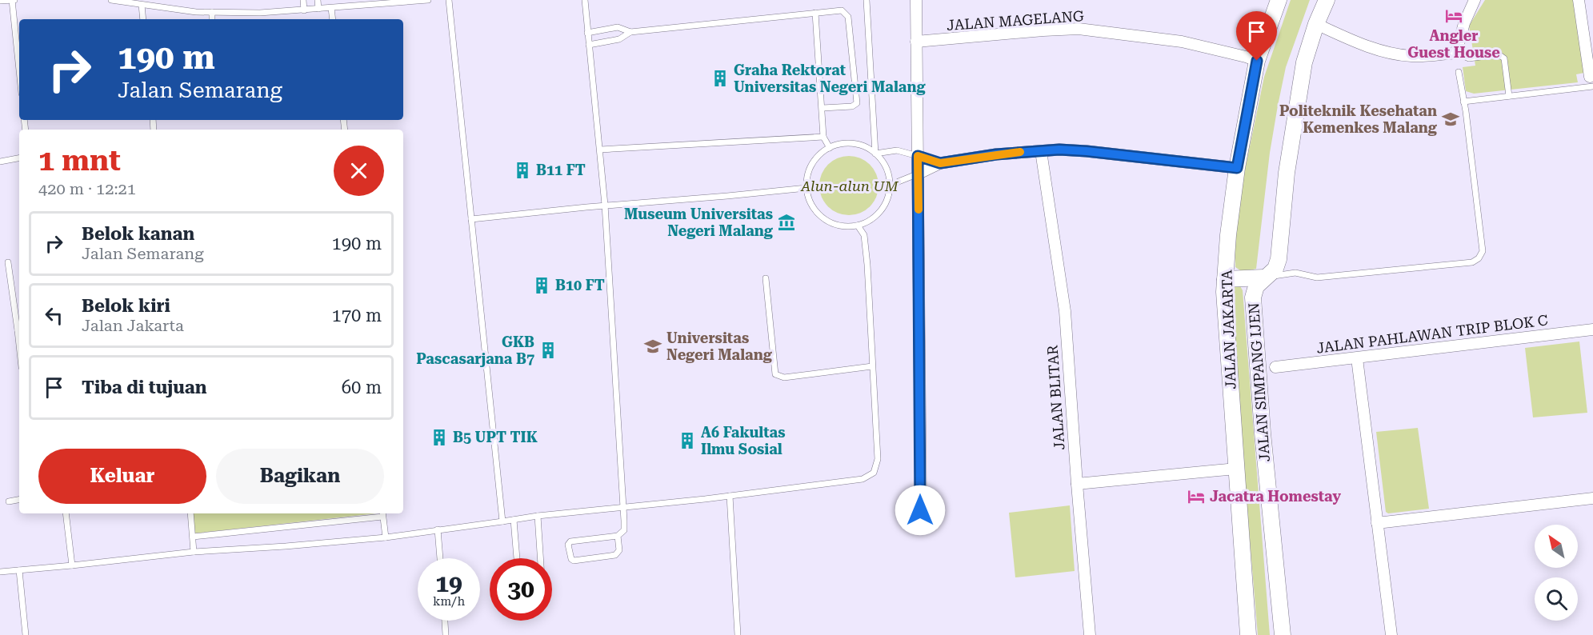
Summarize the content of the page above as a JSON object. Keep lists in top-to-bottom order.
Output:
{
  "streets": {
    "main road": ["JALAN JAKARTA", "JALAN SIMPANG IJEN"],
    "street": ["JALAN MAGELANG", "JALAN PAHLAWAN TRIP BLOK C", "JALAN BLITAR"]
  },
  "crossings": [
    ["JALAN MAGELANG", "JALAN JAKARTA"]
  ],
  "parks": ["Alun-alun UM"],
  "places": {
    "hotel": ["Angler Guest House", "Jacatra Homestay"],
    "building": [
      "Graha Rektorat Universitas Negeri Malang",
      "B11 FT",
      "B10 FT",
      "GKB Pascasarjana B7",
      "B5 UPT TIK",
      "A6 Fakultas Ilmu Sosial"
    ],
    "school or university": ["Politeknik Kesehatan Kemenkes Malang", "Universitas Negeri Malang"],
    "museum": ["Museum Universitas Negeri Malang"]
  },
  "north": "top left",
  "page": {
    "turn": ["190 m", "Jalan Semarang"],
    "heading": ["1 mnt", "420 m · 12:21"],
    "list": [
      {
        "name": "Belok kanan",
        "note": "Jalan Semarang",
        "value": "190 m"
      },
      {
        "name": "Belok kiri",
        "note": "Jalan Jakarta",
        "value": "170 m"
      },
      {
        "name": "Tiba di tujuan",
        "value": "60 m"
      }
    ],
    "buttons": ["Keluar", "Bagikan"],
    "speed": "19 km/h",
    "limit": "30"
  }
}
